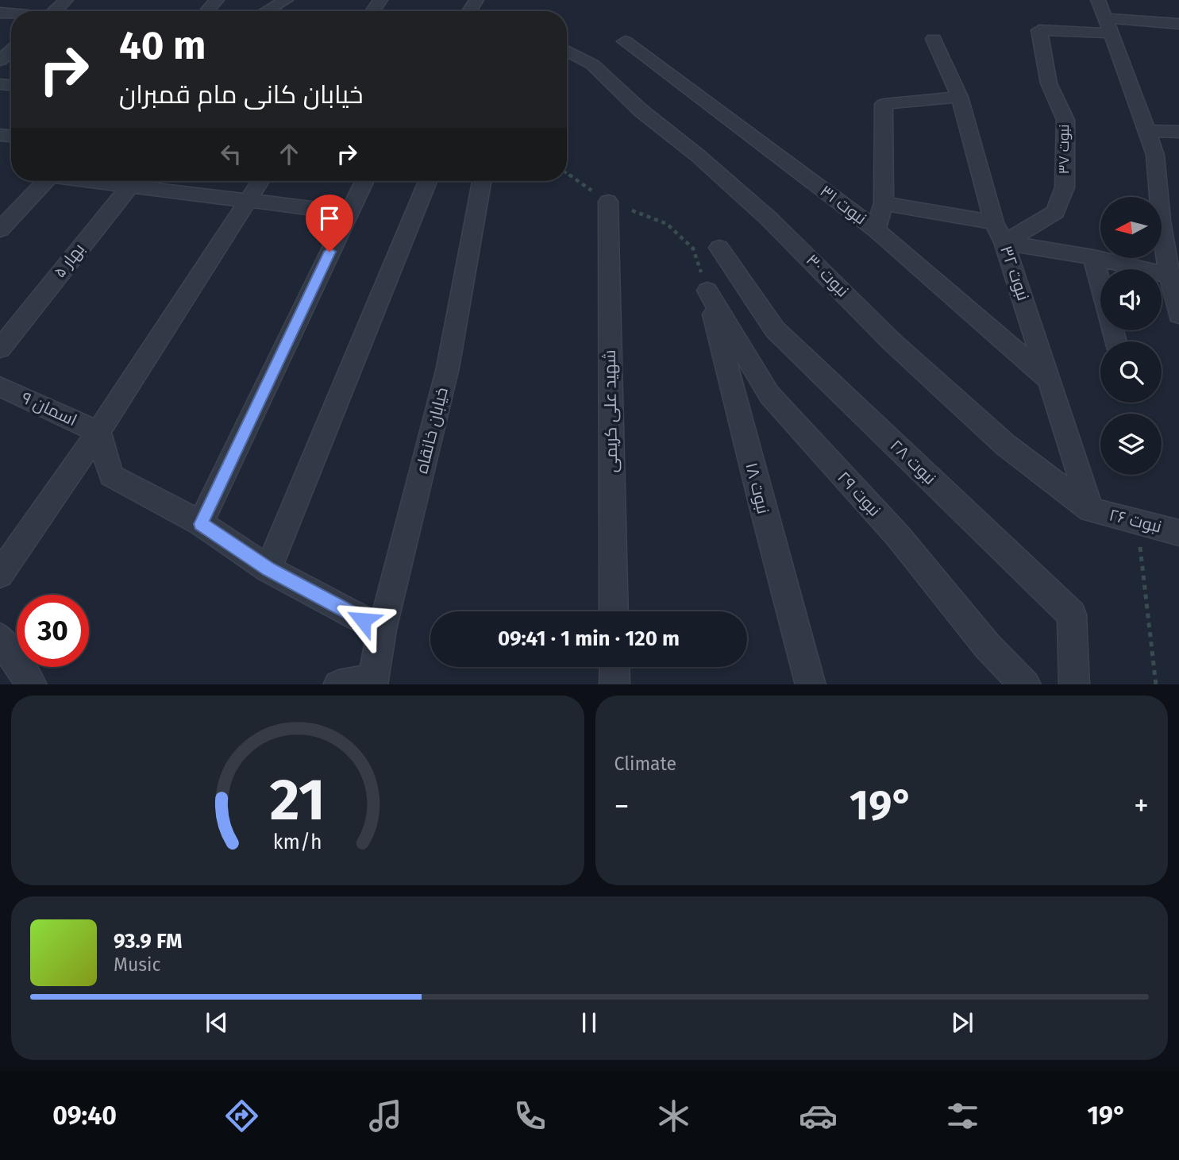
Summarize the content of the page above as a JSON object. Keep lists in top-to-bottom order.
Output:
{
  "streets": {
    "street": [
      "نبوت ۳۷",
      "نبوت ۳۱",
      "بهار ۵",
      "نبوت ۳۲",
      "نبوت ۳۰",
      "اسمان ۹",
      "شهید علی کریمی",
      "خیابان خانقاه",
      "نبوت ۲۸",
      "نبوت ۱۸",
      "نبوت ۲۹",
      "نبوت ۲۶"
    ]
  },
  "crossings": [
    ["نبوت ۳۷", "نبوت ۳۲"],
    ["نبوت ۳۱", "نبوت ۳۲"],
    ["نبوت ۳۲", "نبوت ۳۰"],
    ["نبوت ۳۲", "نبوت ۲۶"],
    ["نبوت ۳۰", "نبوت ۲۶"],
    ["نبوت ۱۸", "نبوت ۲۹"]
  ],
  "north": "left",
  "page": {
    "turn": ["40 m", "خیابان کانی مام قمبران"],
    "limit": "30",
    "trip": "09:41 · 1 min · 120 m",
    "tile": "Climate",
    "heat": ["−", "19°", "+"],
    "song": ["93.9 FM", "Music"],
    "tabs": ["09:40", "19°"],
    "gauge": ["21", "km/h"]
  }
}
